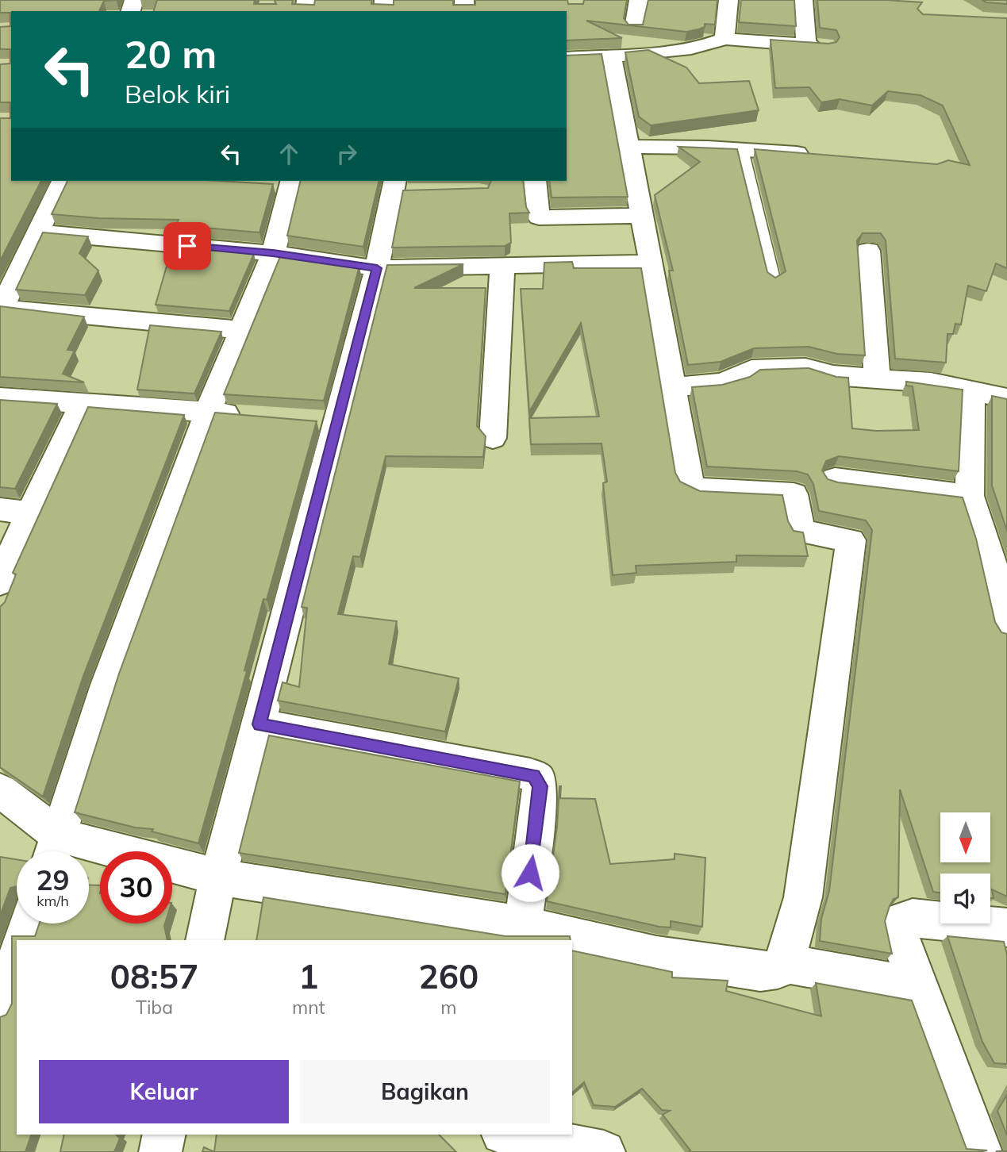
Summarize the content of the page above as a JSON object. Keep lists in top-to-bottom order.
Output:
{
  "north": "bottom",
  "page": {
    "turn": ["20 m", "Belok kiri"],
    "speed": "29 km/h",
    "limit": "30",
    "eta": [
      "08:57",
      "Tiba",
      "1",
      "mnt",
      "260",
      "m"
    ],
    "buttons": ["Keluar", "Bagikan"]
  }
}
